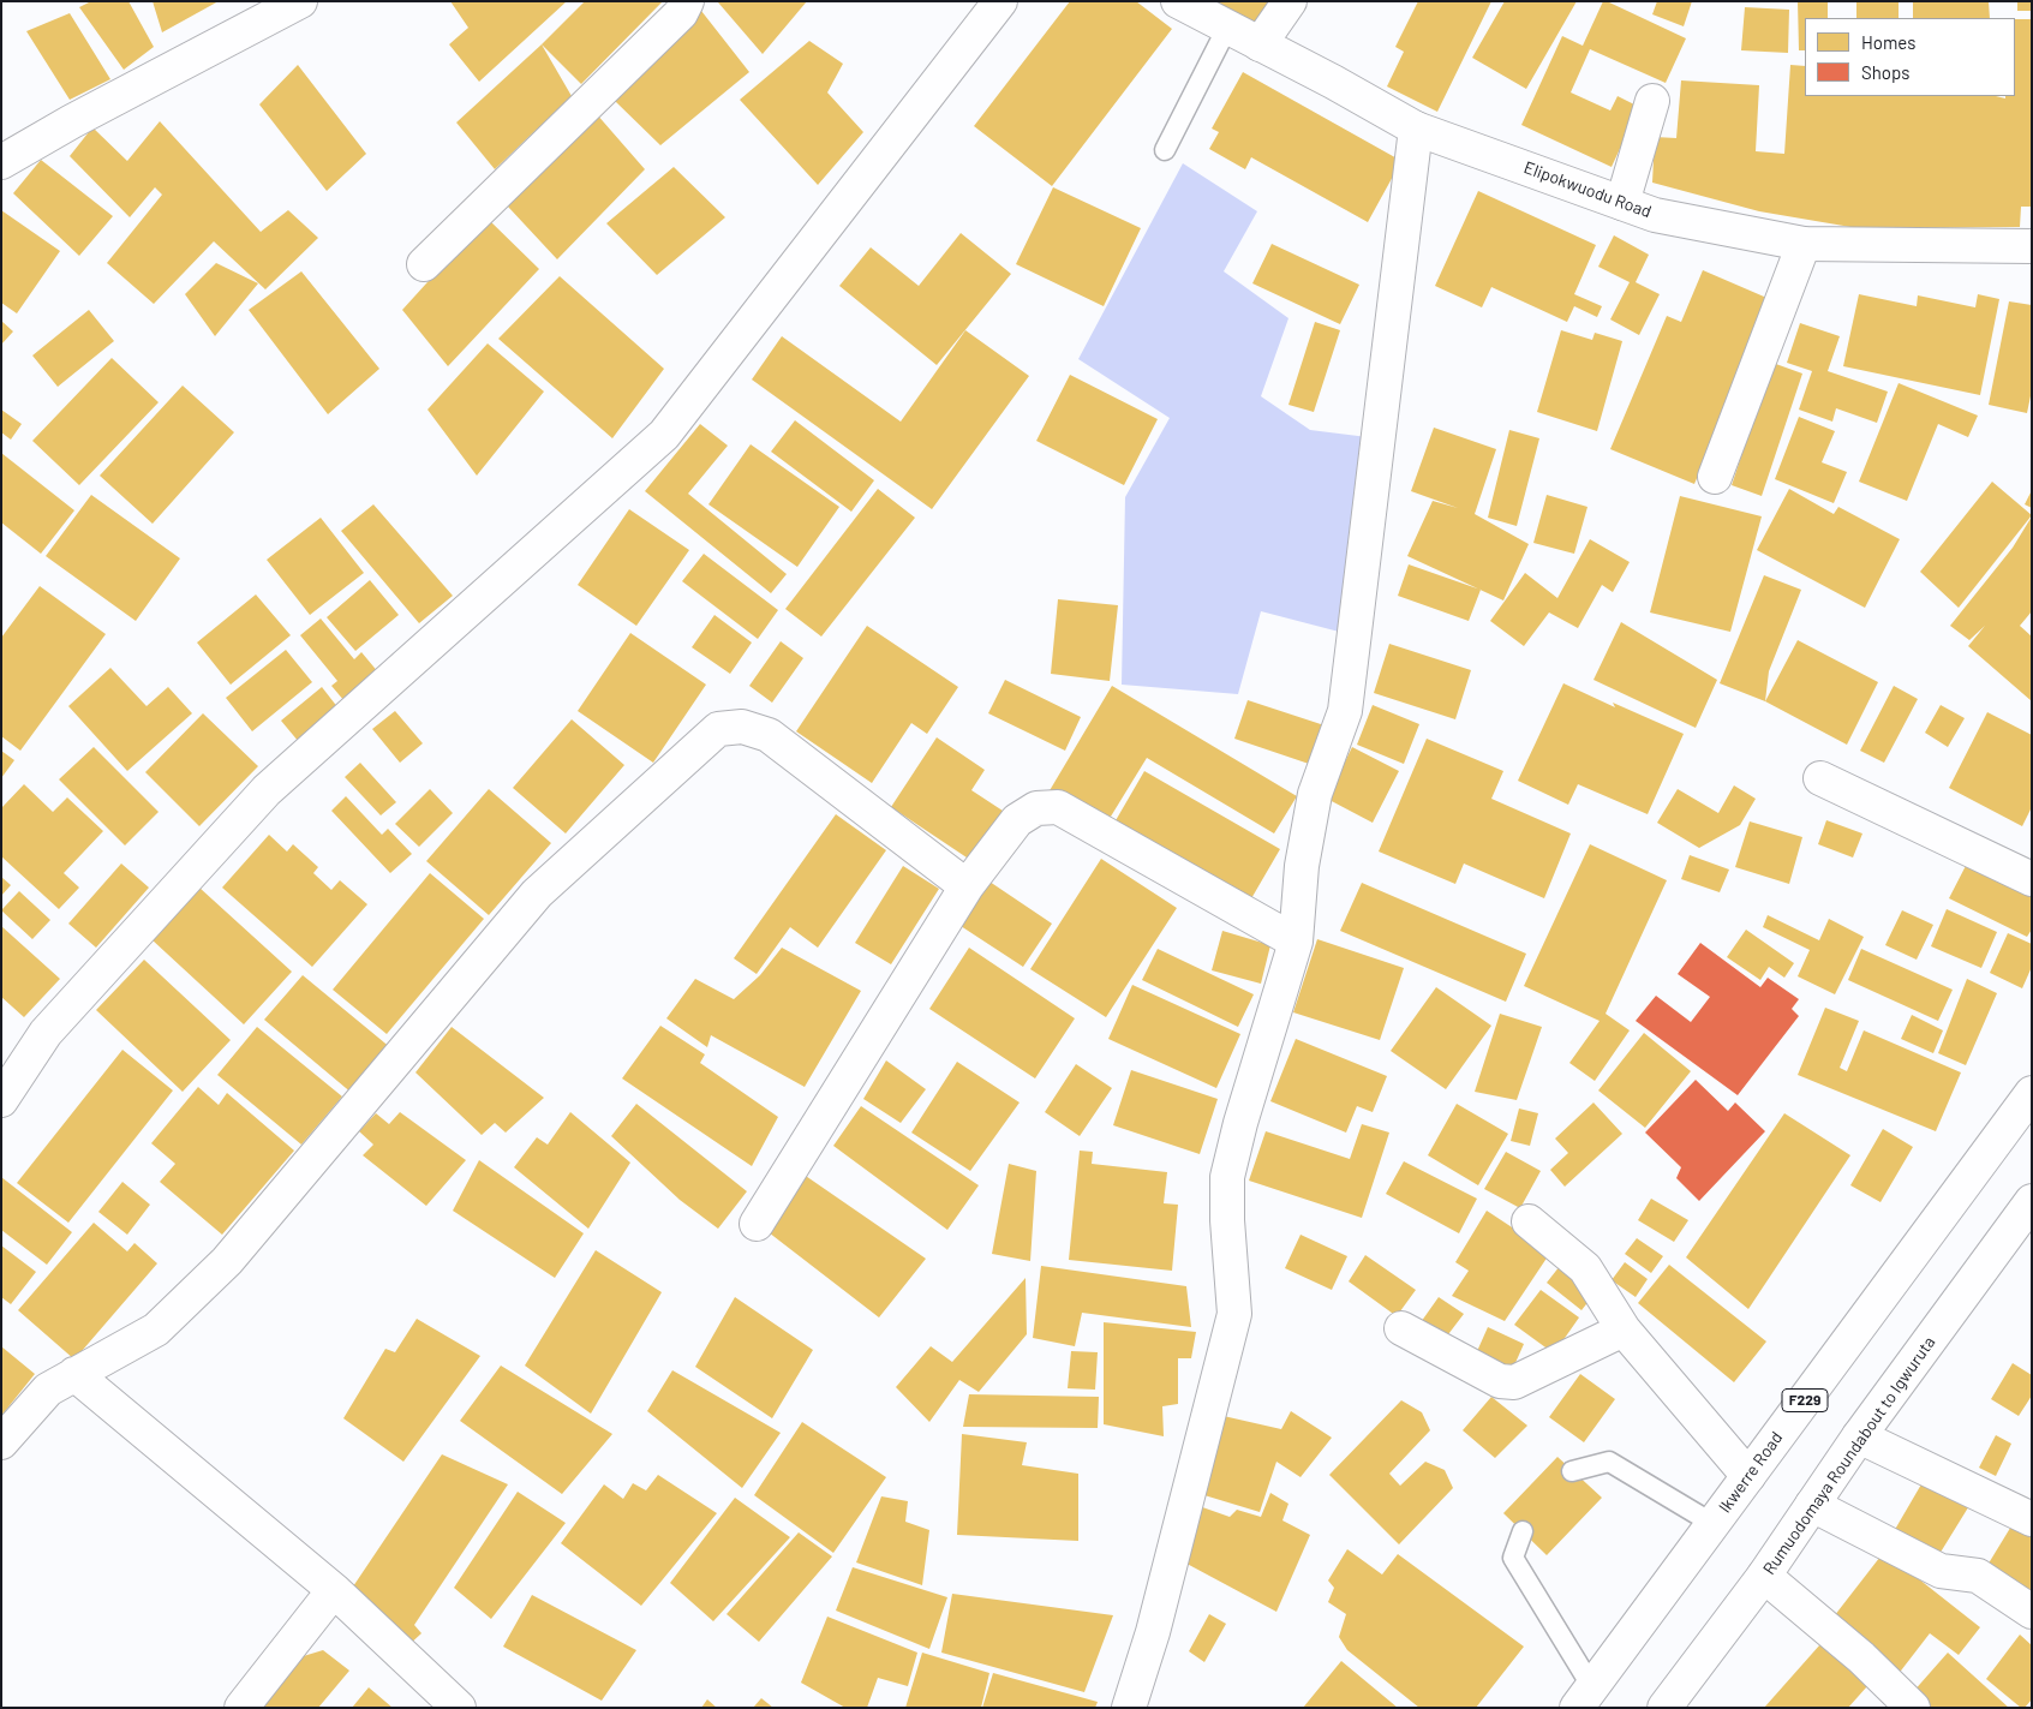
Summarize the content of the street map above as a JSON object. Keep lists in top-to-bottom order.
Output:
{
  "streets": {
    "street": [
      "Elipokwuodu Road",
      "F229",
      "Rumuodomaya Roundabout to Igwuruta",
      "Ikwerre Road"
    ]
  },
  "legend": ["Homes", "Shops"]
}
